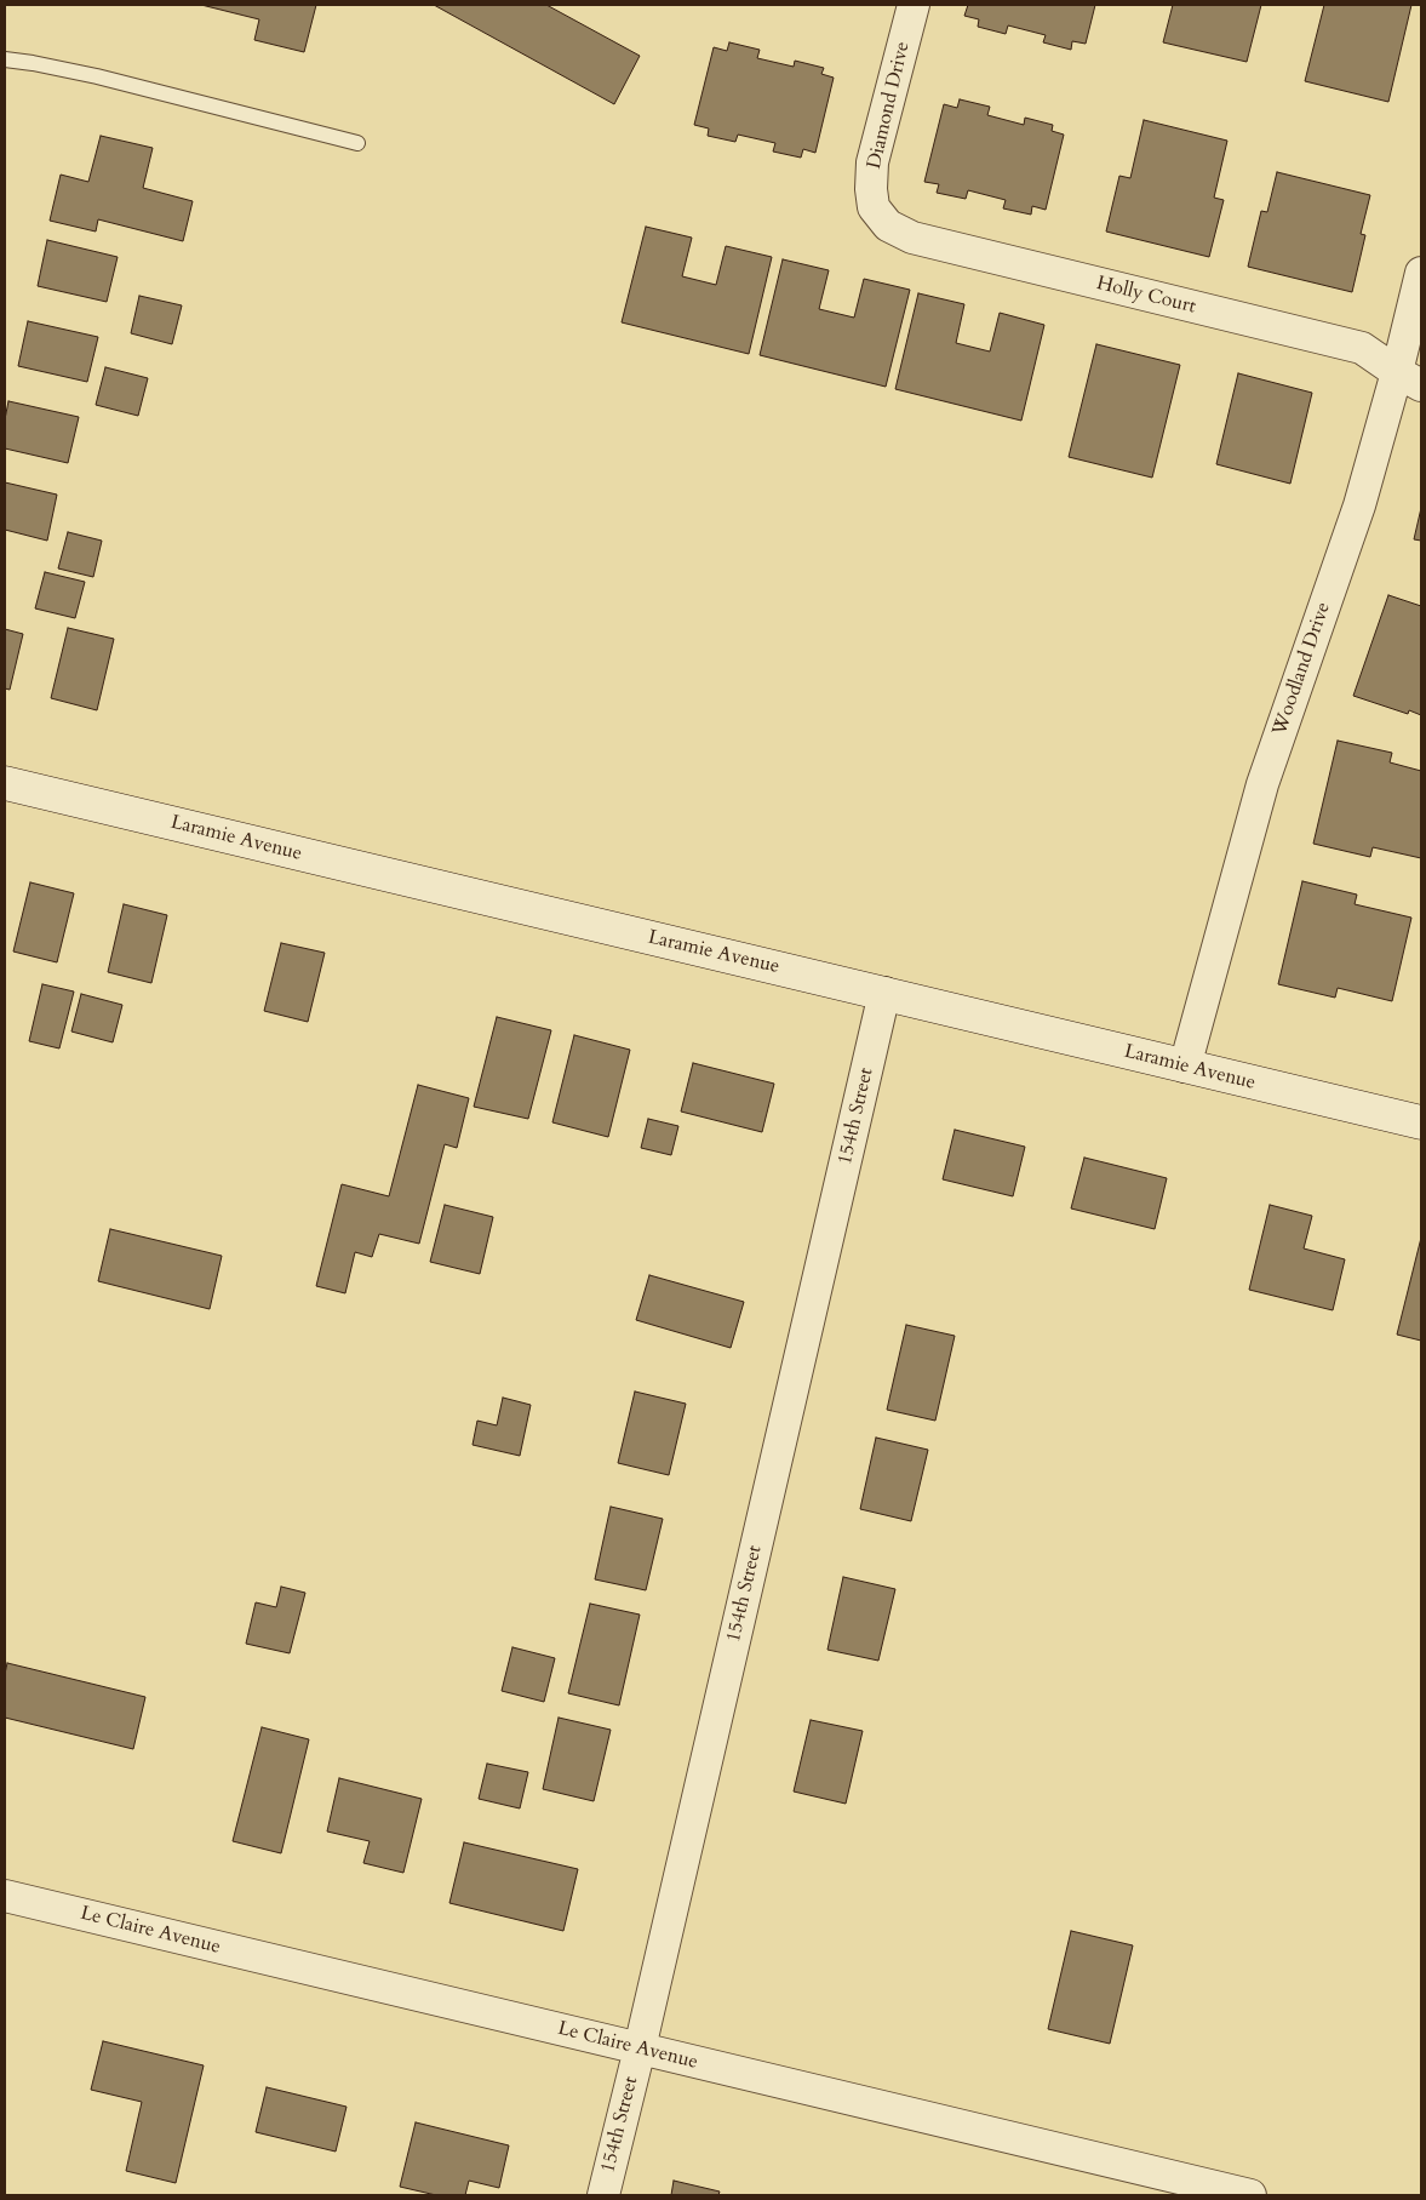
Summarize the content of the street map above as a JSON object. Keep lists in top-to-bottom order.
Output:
{
  "streets": {
    "street": [
      "Diamond Drive",
      "Holly Court",
      "Woodland Drive",
      "Laramie Avenue",
      "154th Street",
      "Le Claire Avenue"
    ]
  },
  "crossings": [
    ["Diamond Drive", "Holly Court"],
    ["Holly Court", "Woodland Drive"],
    ["Woodland Drive", "Laramie Avenue"],
    ["Laramie Avenue", "154th Street"],
    ["154th Street", "Le Claire Avenue"]
  ]
}
